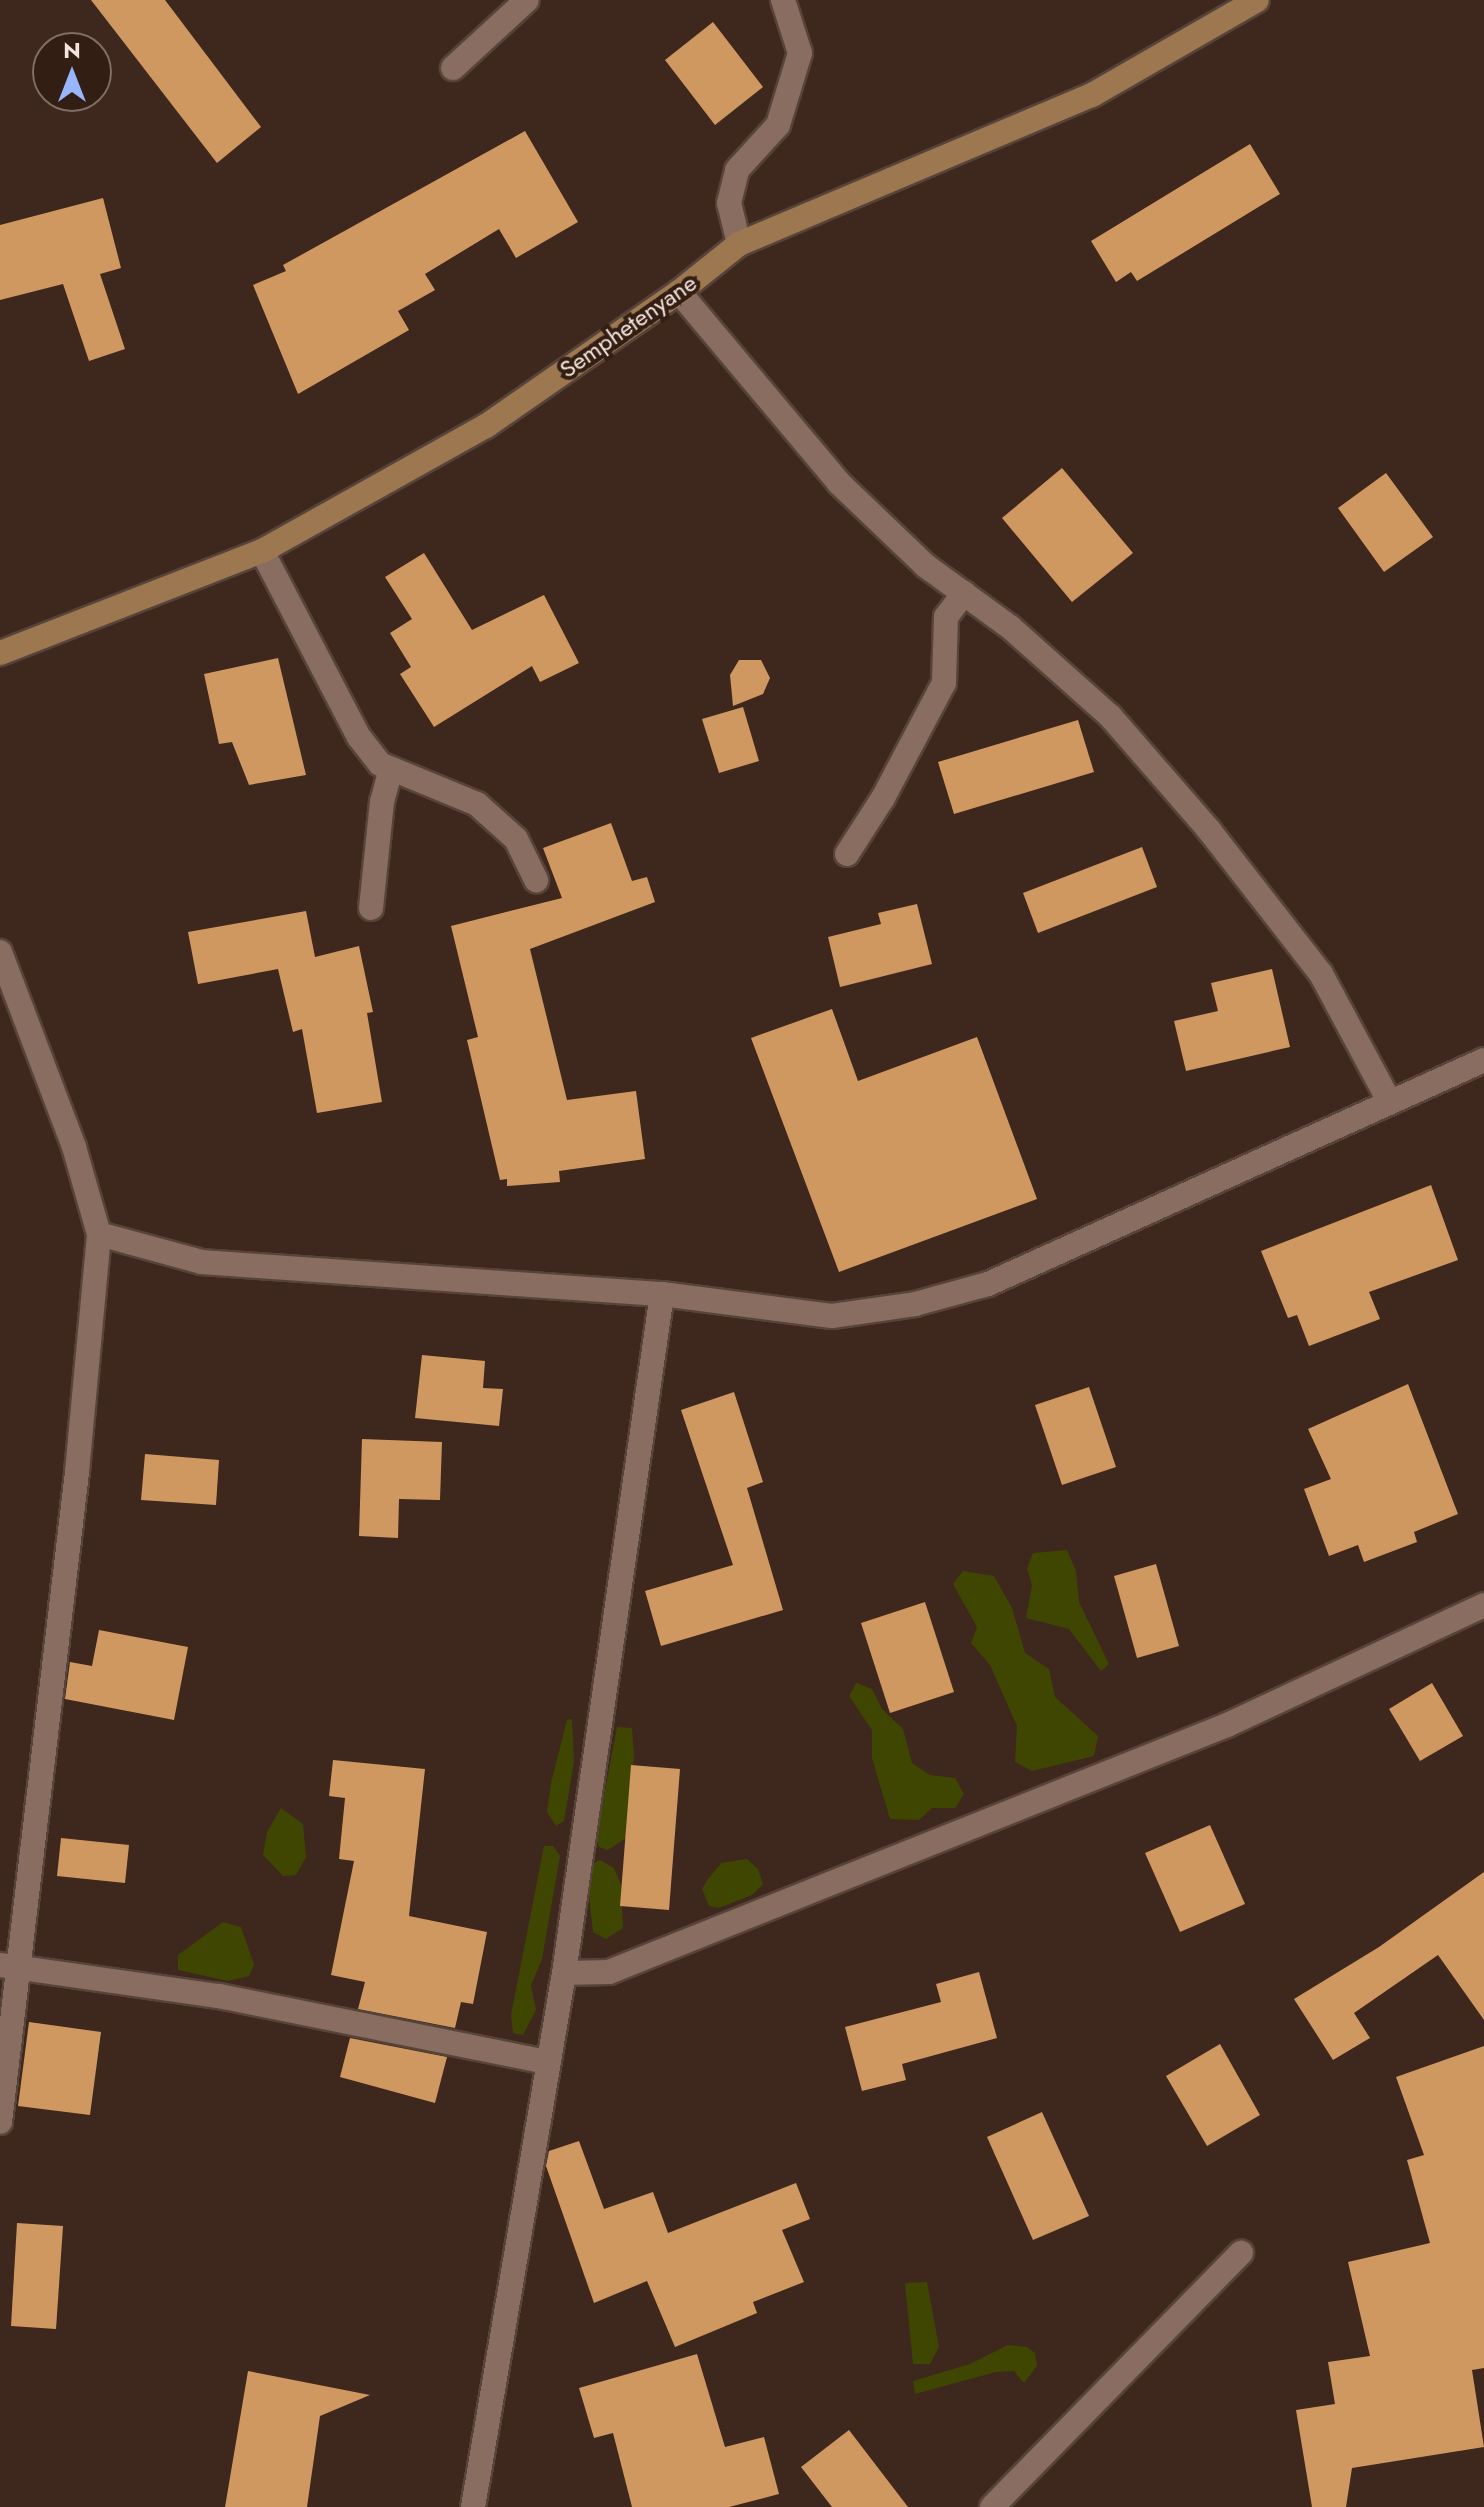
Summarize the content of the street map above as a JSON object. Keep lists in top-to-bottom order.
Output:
{
  "streets": {
    "main road": ["Semphetenyane"]
  },
  "north": "top"
}
